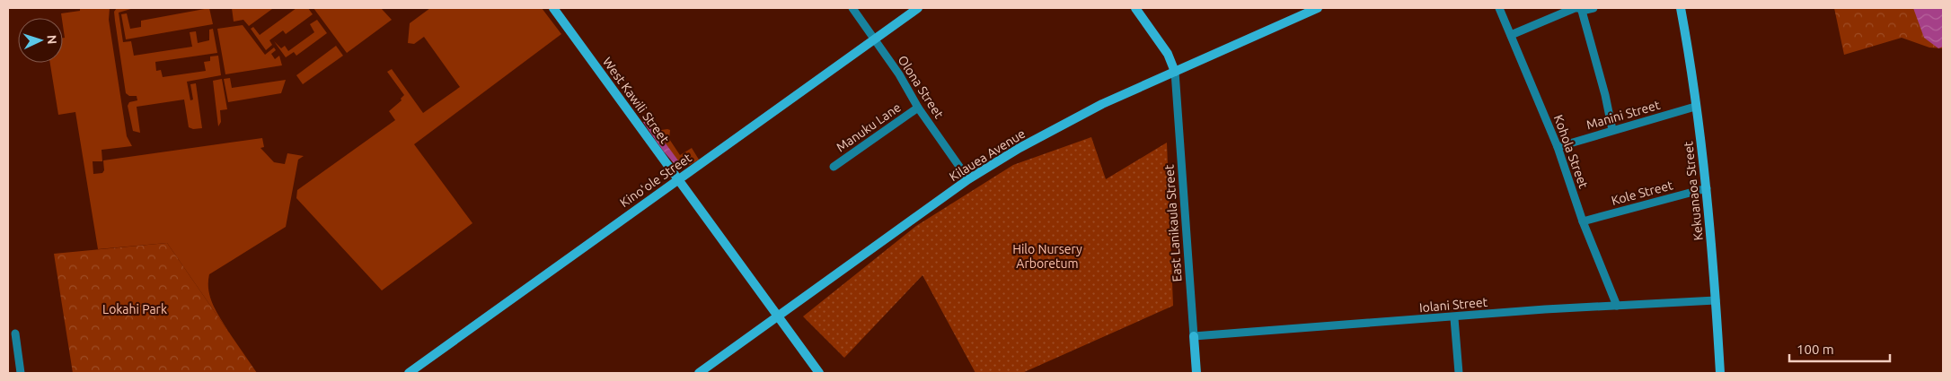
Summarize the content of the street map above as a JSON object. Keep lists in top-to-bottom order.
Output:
{
  "streets": {
    "street": [
      "Olona Street",
      "West Kawili Street",
      "Manini Street",
      "Manuku Lane",
      "Kohola Street",
      "Kilauea Avenue",
      "Kinoʻole Street",
      "Kekuanaoa Street",
      "Kole Street",
      "East Lanikaula Street",
      "Iolani Street"
    ]
  },
  "crossings": [
    ["Olona Street", "Manuku Lane"],
    ["Olona Street", "Kilauea Avenue"],
    ["Olona Street", "Kinoʻole Street"],
    ["West Kawili Street", "Kilauea Avenue"],
    ["West Kawili Street", "Kinoʻole Street"],
    ["Manini Street", "Kohola Street"],
    ["Manini Street", "Kekuanaoa Street"],
    ["Kohola Street", "Kole Street"],
    ["Kohola Street", "Iolani Street"],
    ["Kilauea Avenue", "East Lanikaula Street"],
    ["Kekuanaoa Street", "Kole Street"],
    ["Kekuanaoa Street", "Iolani Street"],
    ["East Lanikaula Street", "Iolani Street"]
  ],
  "parks": ["Hilo Nursery Arboretum", "Lokahi Park"],
  "scale_bar": "100 m",
  "north": "right"
}
